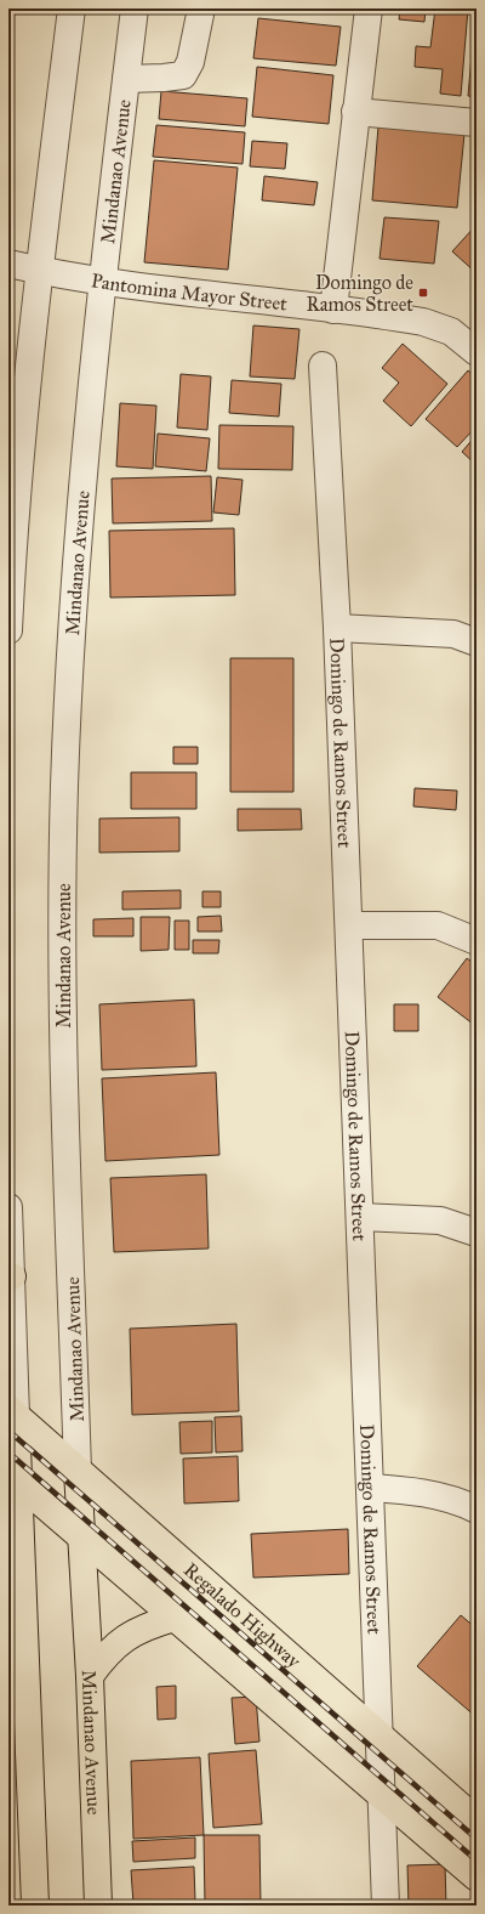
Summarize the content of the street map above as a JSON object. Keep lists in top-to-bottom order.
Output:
{
  "streets": {
    "main road": ["Mindanao Avenue", "Regalado Highway"],
    "street": ["Pantomina Mayor Street", "Domingo de Ramos Street"]
  },
  "crossings": [
    ["Mindanao Avenue", "Pantomina Mayor Street"],
    ["Mindanao Avenue", "Regalado Highway"],
    ["Domingo de Ramos Street", "Regalado Highway"]
  ],
  "places": {
    "transit": ["Domingo de Ramos Street"]
  }
}
